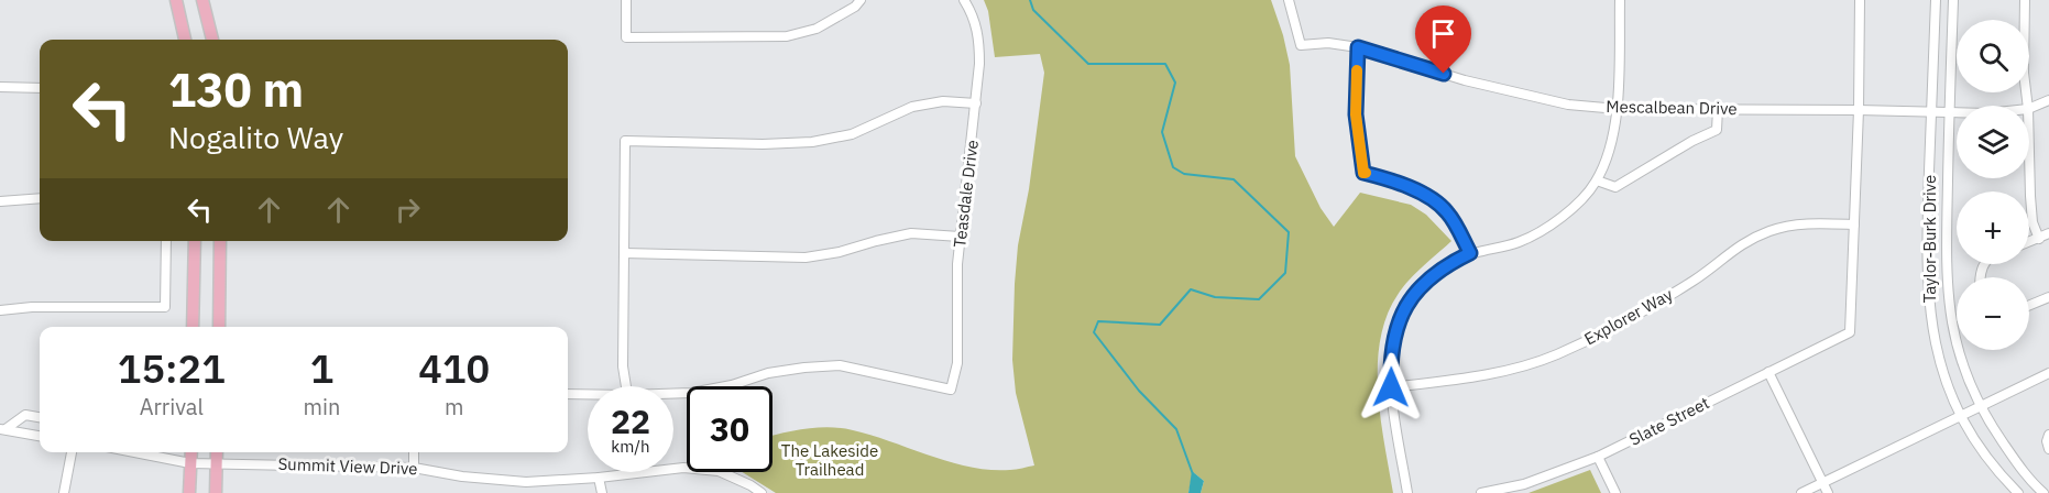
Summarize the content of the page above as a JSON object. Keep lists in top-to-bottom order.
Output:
{
  "streets": {
    "street": [
      "Mescalbean Drive",
      "Teasdale Drive",
      "Taylor-Burk Drive",
      "Explorer Way",
      "Slate Street",
      "Summit View Drive"
    ]
  },
  "crossings": [
    ["Mescalbean Drive", "Taylor-Burk Drive"],
    ["Explorer Way", "Slate Street"]
  ],
  "parks": ["The Lakeside Trailhead"],
  "page": {
    "map_buttons": ["+", "−"],
    "turn": ["130 m", "Nogalito Way"],
    "eta": [
      "15:21",
      "Arrival",
      "1",
      "min",
      "410",
      "m"
    ],
    "speed": "22 km/h",
    "limit": "30"
  }
}
